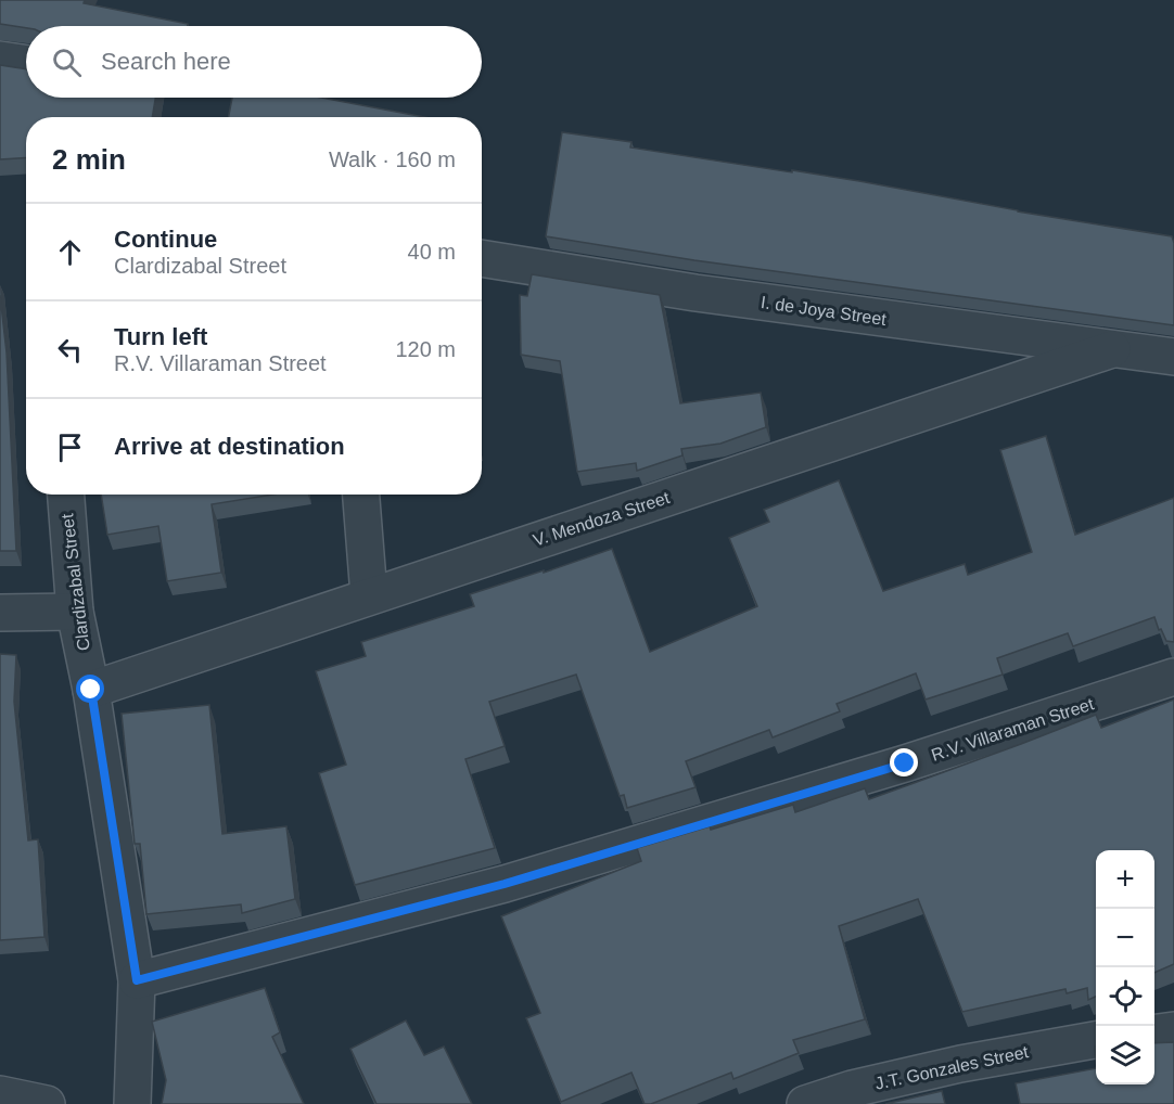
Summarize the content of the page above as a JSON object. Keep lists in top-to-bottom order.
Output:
{
  "streets": {
    "street": [
      "I. de Joya Street",
      "V. Mendoza Street",
      "Clardizabal Street",
      "R.V. Villaraman Street",
      "J.T. Gonzales Street"
    ]
  },
  "crossings": [
    ["I. de Joya Street", "V. Mendoza Street"],
    ["V. Mendoza Street", "Clardizabal Street"],
    ["Clardizabal Street", "R.V. Villaraman Street"]
  ],
  "page": {
    "search": "Search here",
    "heading": ["2 min", "Walk · 160 m"],
    "list": [
      ["Continue", "Clardizabal Street", "40 m"],
      ["Turn left", "R.V. Villaraman Street", "120 m"],
      "Arrive at destination"
    ],
    "map_buttons": ["+", "−"]
  }
}
